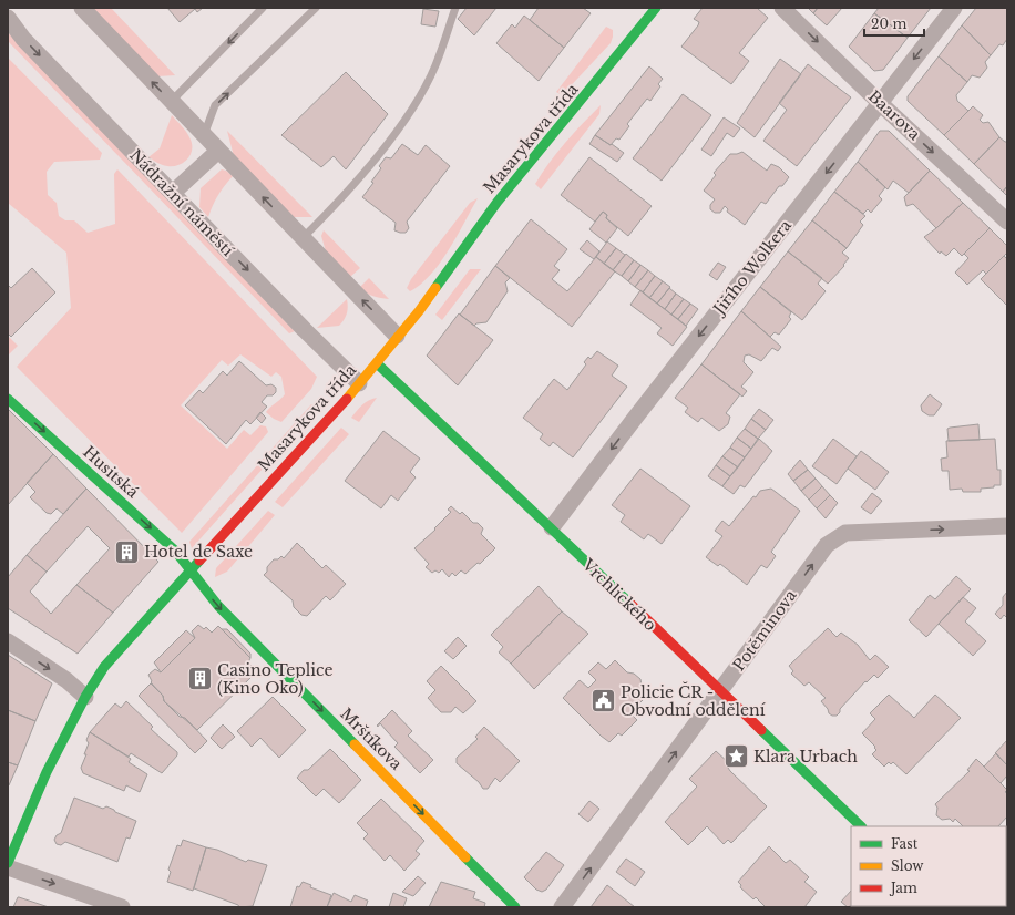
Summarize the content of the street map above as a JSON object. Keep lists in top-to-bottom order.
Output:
{
  "streets": {
    "street": [
      "Baarova",
      "Masarykova třída",
      "Nádražní náměstí",
      "Jiřího Wolkera",
      "Husitská",
      "Vrchlického",
      "Potěminova",
      "Mrštíkova"
    ]
  },
  "crossings": [
    ["Baarova", "Jiřího Wolkera"],
    ["Masarykova třída", "Nádražní náměstí"],
    ["Masarykova třída", "Husitská"],
    ["Masarykova třída", "Vrchlického"],
    ["Masarykova třída", "Mrštíkova"],
    ["Jiřího Wolkera", "Vrchlického"],
    ["Husitská", "Mrštíkova"],
    ["Vrchlického", "Potěminova"]
  ],
  "one_way": [
    "Baarova",
    "Jiřího Wolkera",
    "Husitská",
    "Potěminova",
    "Mrštíkova"
  ],
  "places": {
    "building": ["Hotel de Saxe", "Casino Teplice (Kino Oko)"],
    "public building": ["Policie ČR - Obvodní oddělení"],
    "place": ["Klara Urbach"]
  },
  "legend": ["Fast", "Slow", "Jam"],
  "scale_bar": "20 m"
}
